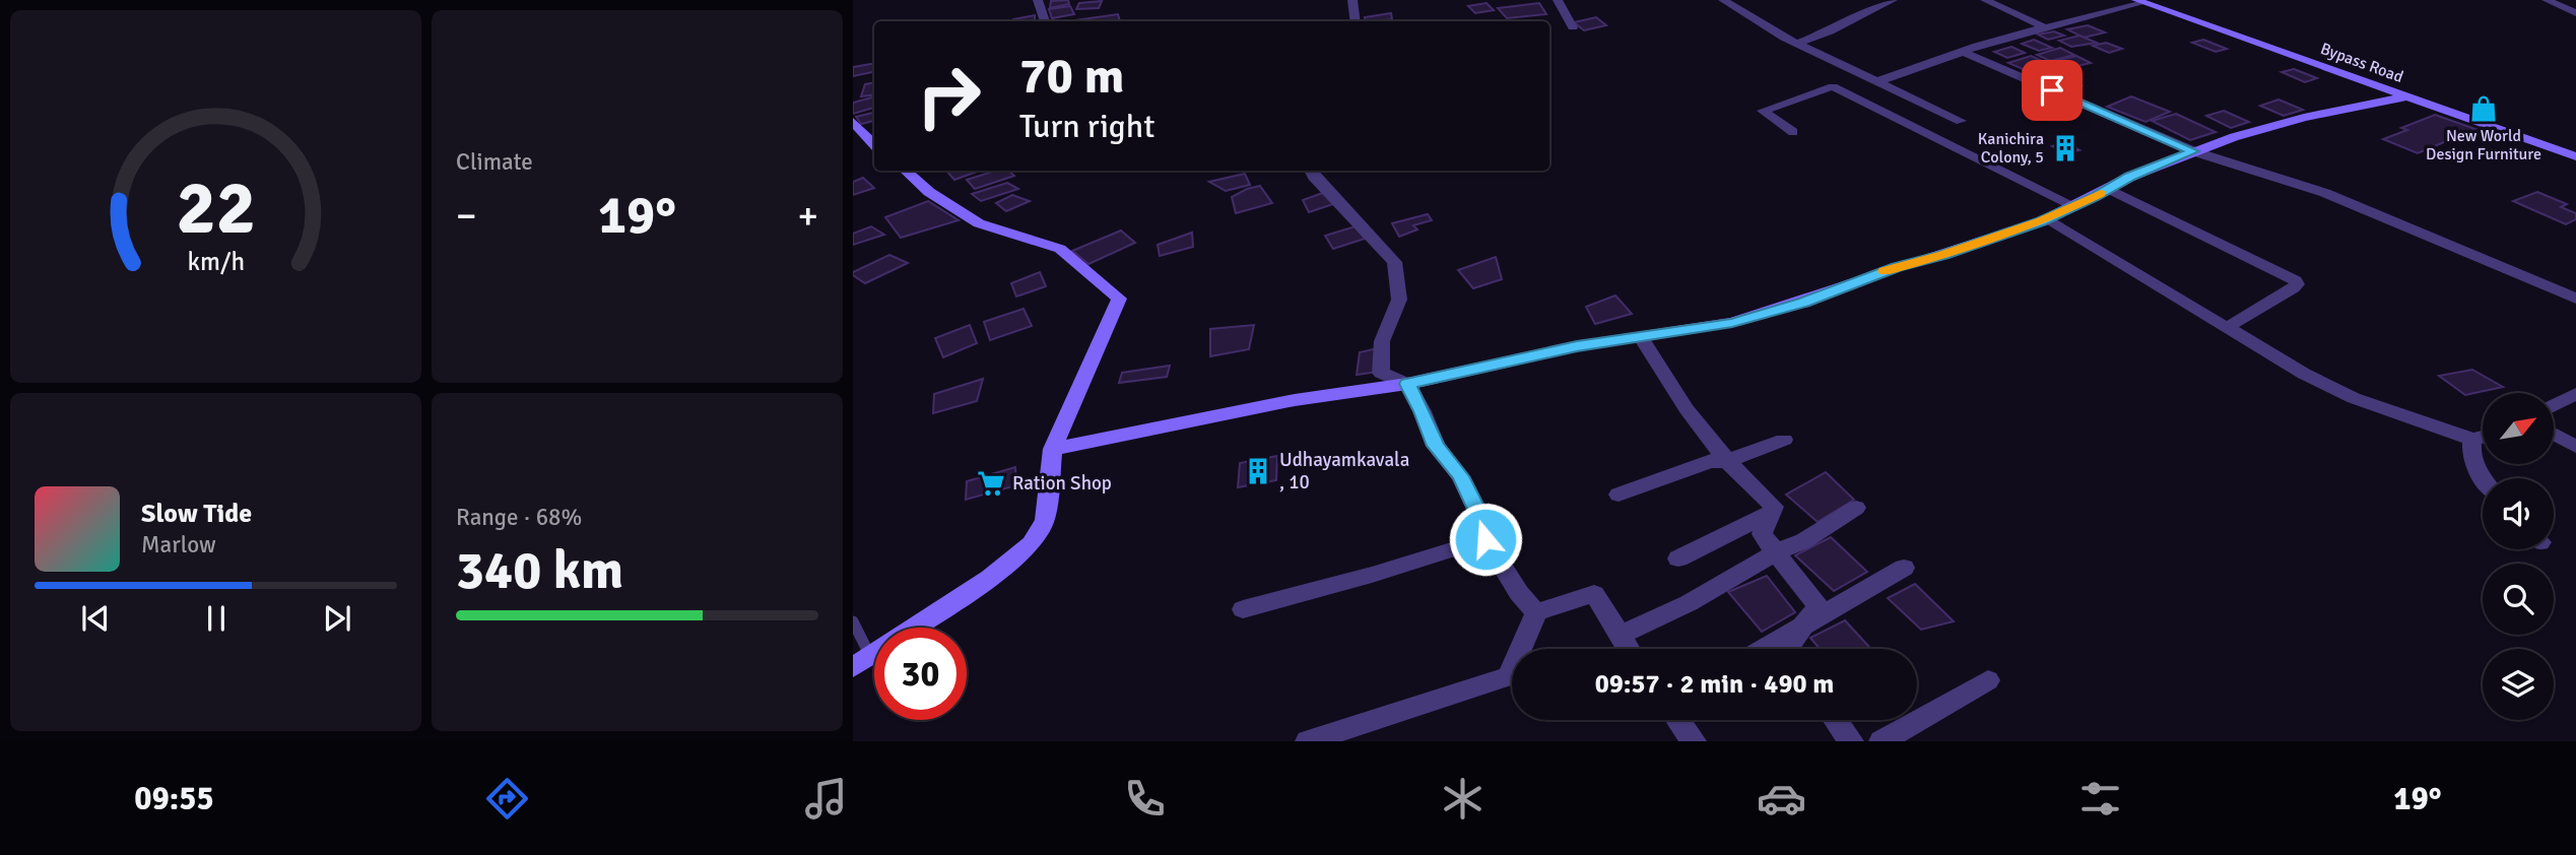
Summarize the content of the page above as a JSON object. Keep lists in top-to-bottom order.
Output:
{
  "streets": {
    "street": ["Bypass Road"]
  },
  "places": {
    "shop": ["New World Design Furniture"],
    "building": ["Kanichira Colony, 5", "Udhayamkavala , 10"],
    "supermarket": ["Ration Shop"]
  },
  "north": "top right",
  "page": {
    "tile": [
      "Climate",
      ["Range · 68%", "340 km"]
    ],
    "turn": ["70 m", "Turn right"],
    "heat": ["−", "19°", "+"],
    "song": ["Slow Tide", "Marlow"],
    "limit": "30",
    "trip": "09:57 · 2 min · 490 m",
    "tabs": ["09:55", "19°"],
    "gauge": ["22", "km/h"]
  }
}
